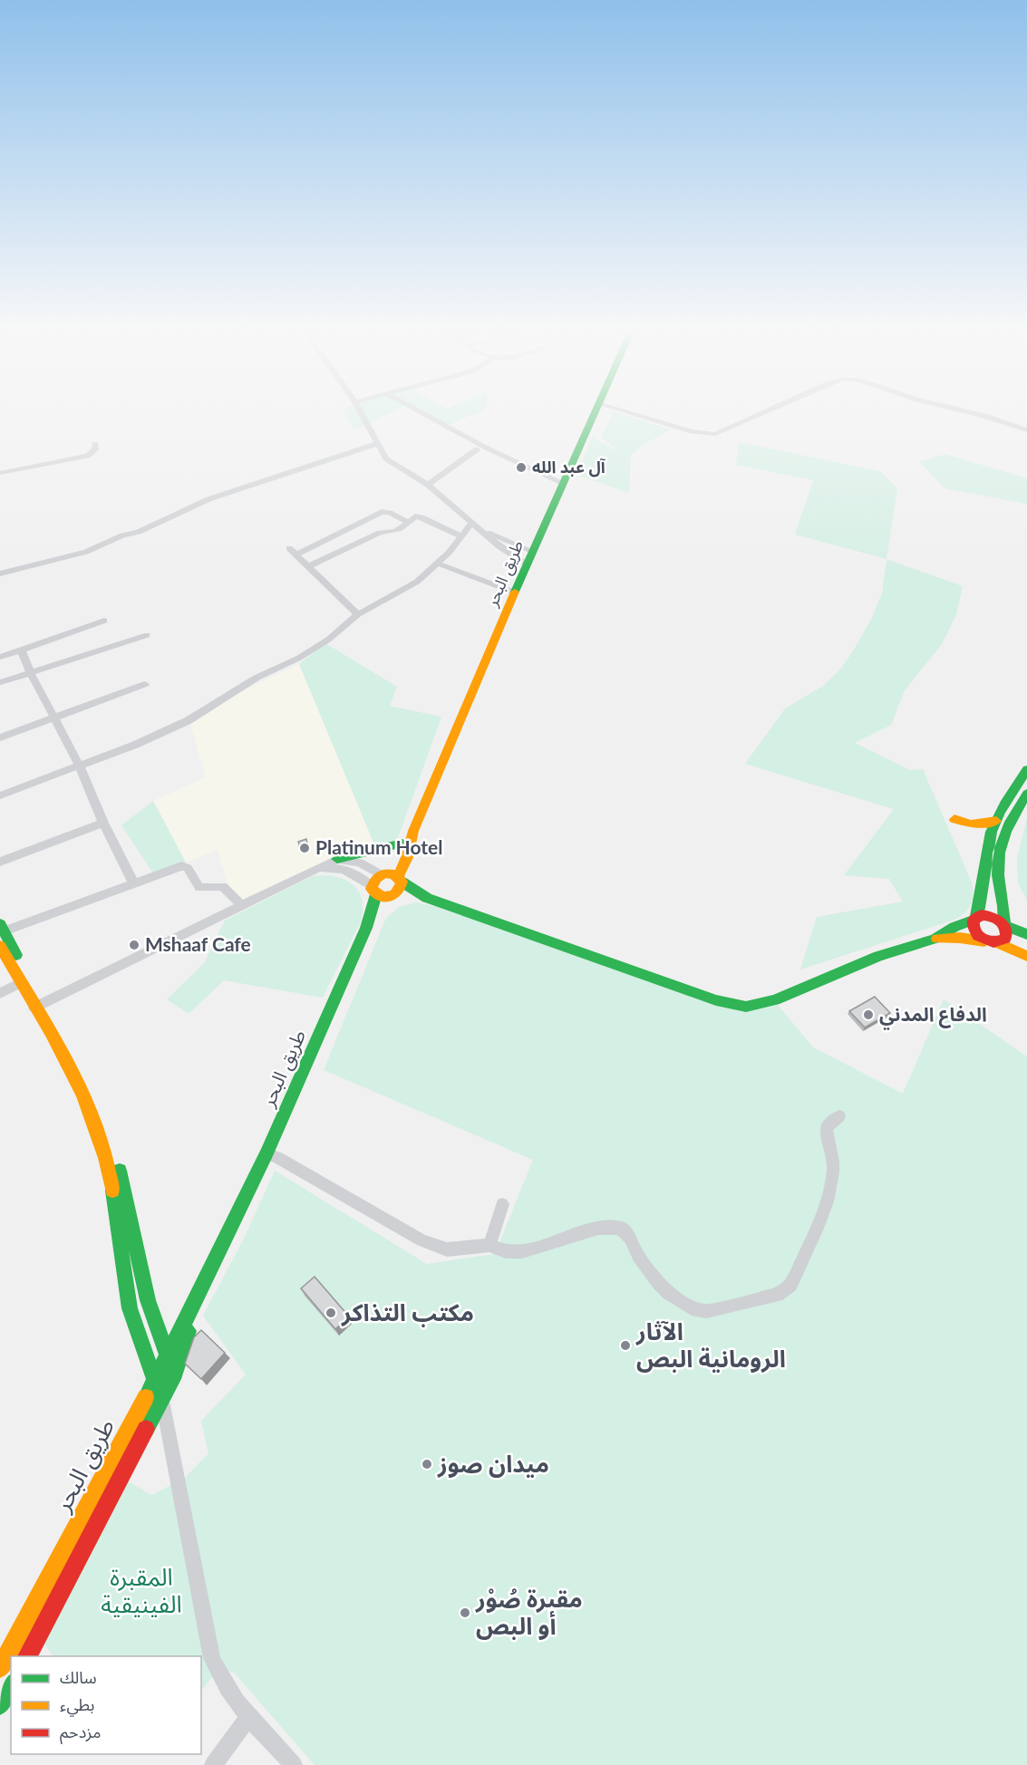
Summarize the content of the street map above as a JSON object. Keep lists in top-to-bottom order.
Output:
{
  "streets": {
    "main road": ["طريق البحر"]
  },
  "parks": ["المقبرة الفينيقية"],
  "places": [
    "آل عبد الله",
    "Platinum Hotel",
    "Mshaaf Cafe",
    "الدفاع المدني",
    "مكتب التذاكر",
    "الآثار الرومانية البص",
    "ميدان صوز",
    "مقبرة صُوْر أو البص"
  ],
  "legend": ["سالك", "بطيء", "مزدحم"]
}
